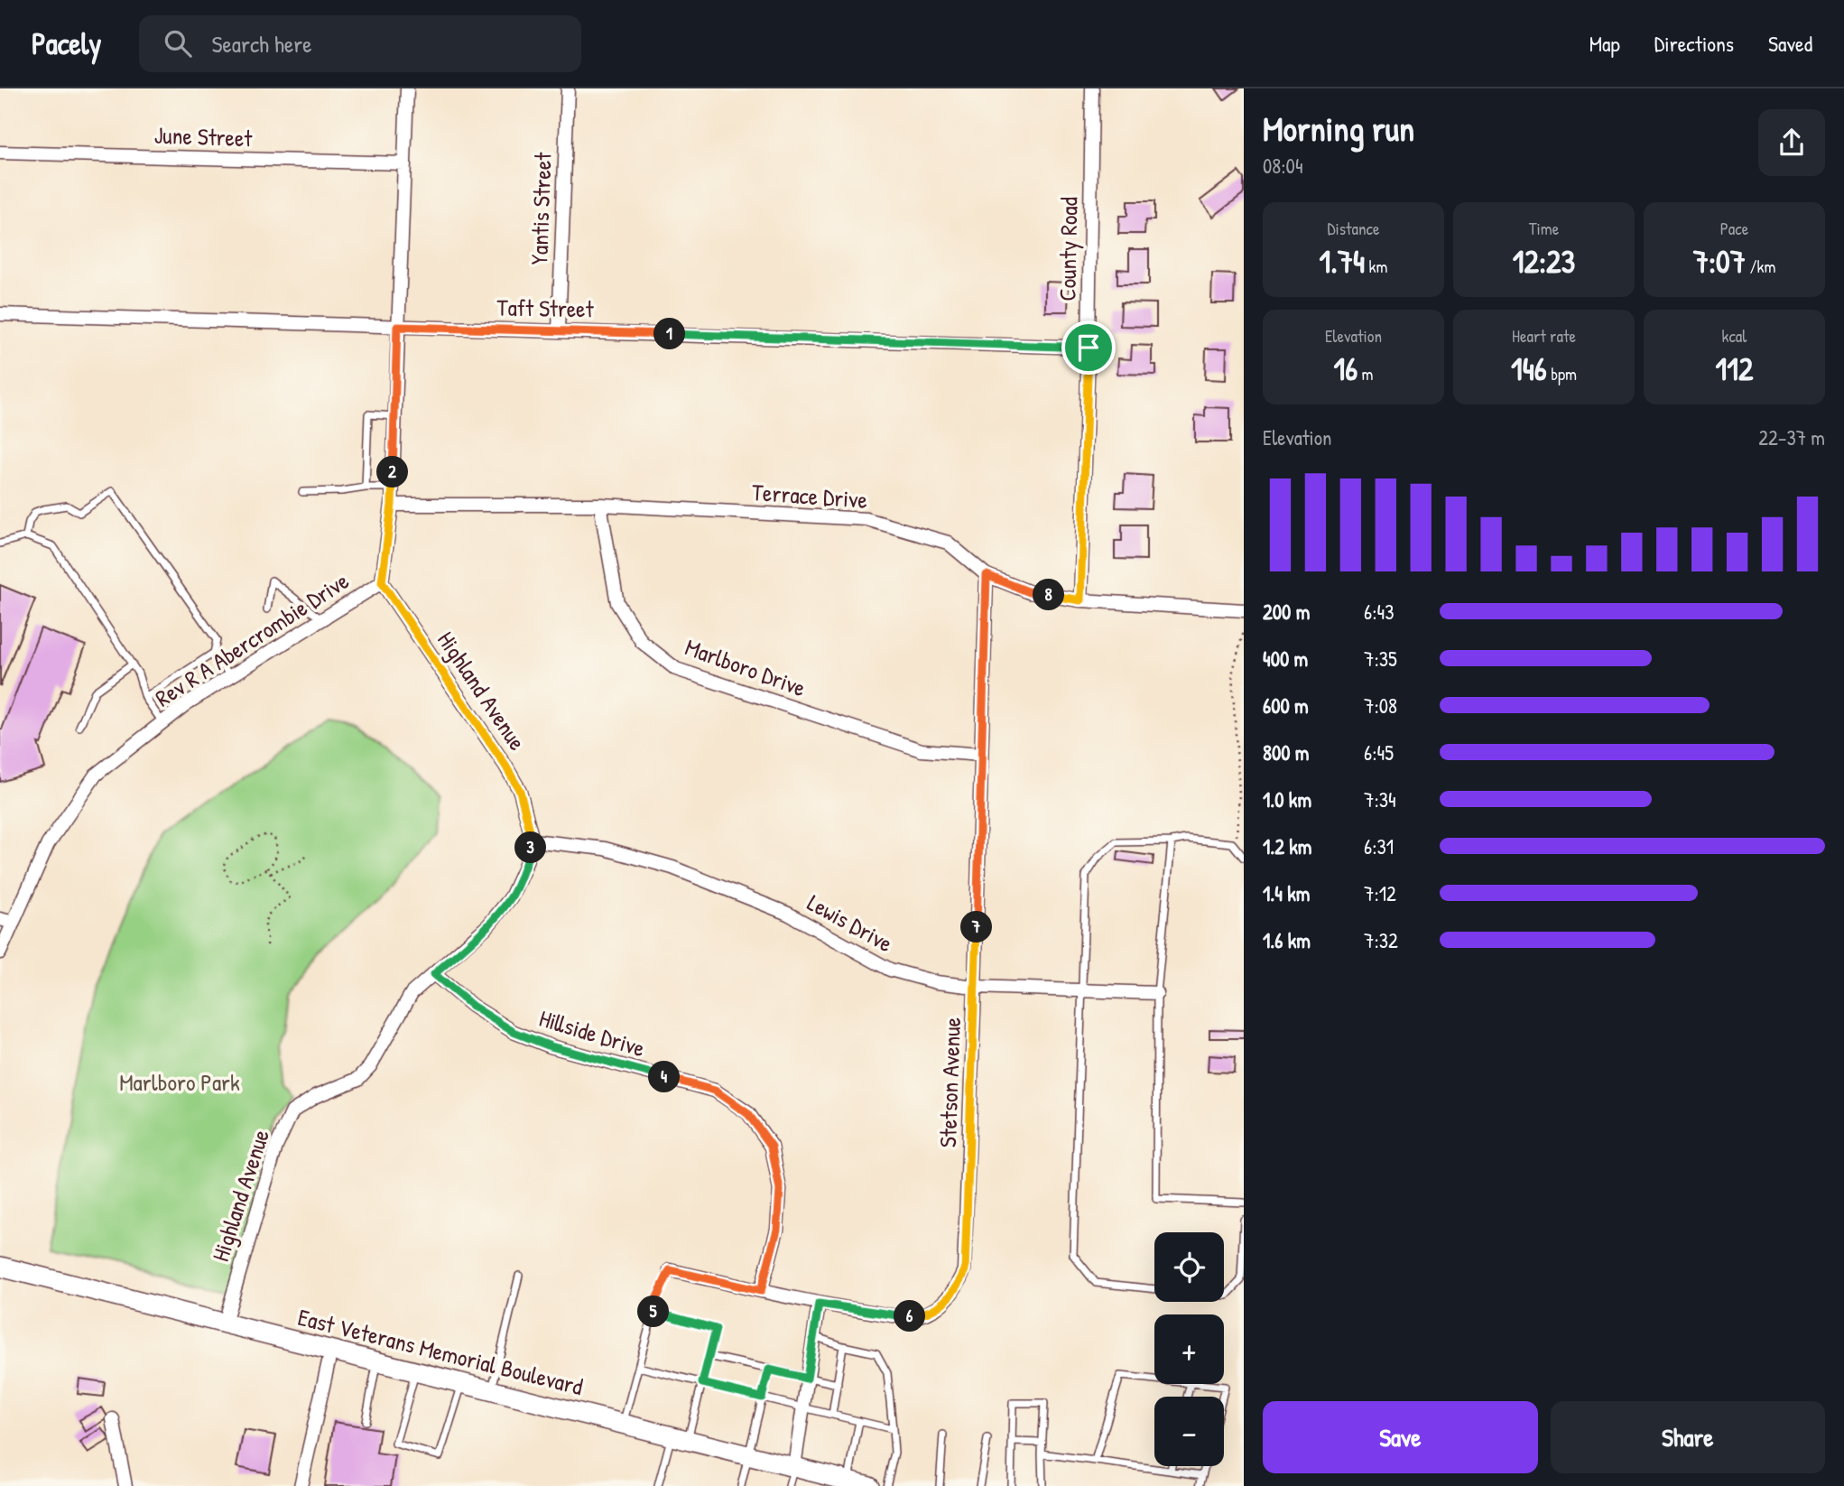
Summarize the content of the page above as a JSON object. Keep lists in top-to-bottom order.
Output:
{
  "streets": {
    "main road": ["East Veterans Memorial Boulevard"],
    "street": [
      "June Street",
      "Yantis Street",
      "County Road",
      "Taft Street",
      "Terrace Drive",
      "Rev R A Abercrombie Drive",
      "Marlboro Drive",
      "Highland Avenue",
      "Lewis Drive",
      "Hillside Drive",
      "Stetson Avenue"
    ]
  },
  "crossings": [
    ["June Street", "Rev R A Abercrombie Drive"],
    ["Yantis Street", "Taft Street"],
    ["County Road", "Taft Street"],
    ["County Road", "Terrace Drive"],
    ["Taft Street", "Rev R A Abercrombie Drive"],
    ["Terrace Drive", "Rev R A Abercrombie Drive"],
    ["Terrace Drive", "Marlboro Drive"],
    ["Terrace Drive", "Stetson Avenue"],
    ["Rev R A Abercrombie Drive", "Highland Avenue"],
    ["Marlboro Drive", "Stetson Avenue"],
    ["Highland Avenue", "Lewis Drive"],
    ["Highland Avenue", "Hillside Drive"],
    ["Highland Avenue", "East Veterans Memorial Boulevard"],
    ["Lewis Drive", "Stetson Avenue"],
    ["Hillside Drive", "Stetson Avenue"]
  ],
  "parks": ["Marlboro Park"],
  "page": {
    "header": "Pacely",
    "search": "Search here",
    "nav": ["Map", "Directions", "Saved"],
    "heading": ["Morning run", "08:04"],
    "stats": [
      ["Distance", "1.74 km"],
      ["Time", "12:23"],
      ["Pace", "7:07 /km"],
      ["Elevation", "16 m"],
      ["Heart rate", "146 bpm"],
      ["kcal", "112"]
    ],
    "pins": [
      "1",
      "2",
      "8",
      "3",
      "7",
      "4",
      "5",
      "6"
    ],
    "chart": ["Elevation", "22–37 m"],
    "list": [
      {
        "name": "200 m",
        "note": "6:43"
      },
      {
        "name": "400 m",
        "note": "7:35"
      },
      {
        "name": "600 m",
        "note": "7:08"
      },
      {
        "name": "800 m",
        "note": "6:45"
      },
      {
        "name": "1.0 km",
        "note": "7:34"
      },
      {
        "name": "1.2 km",
        "note": "6:31"
      },
      {
        "name": "1.4 km",
        "note": "7:12"
      },
      {
        "name": "1.6 km",
        "note": "7:32"
      }
    ],
    "map_buttons": ["+", "−"],
    "buttons": ["Save", "Share"]
  }
}
